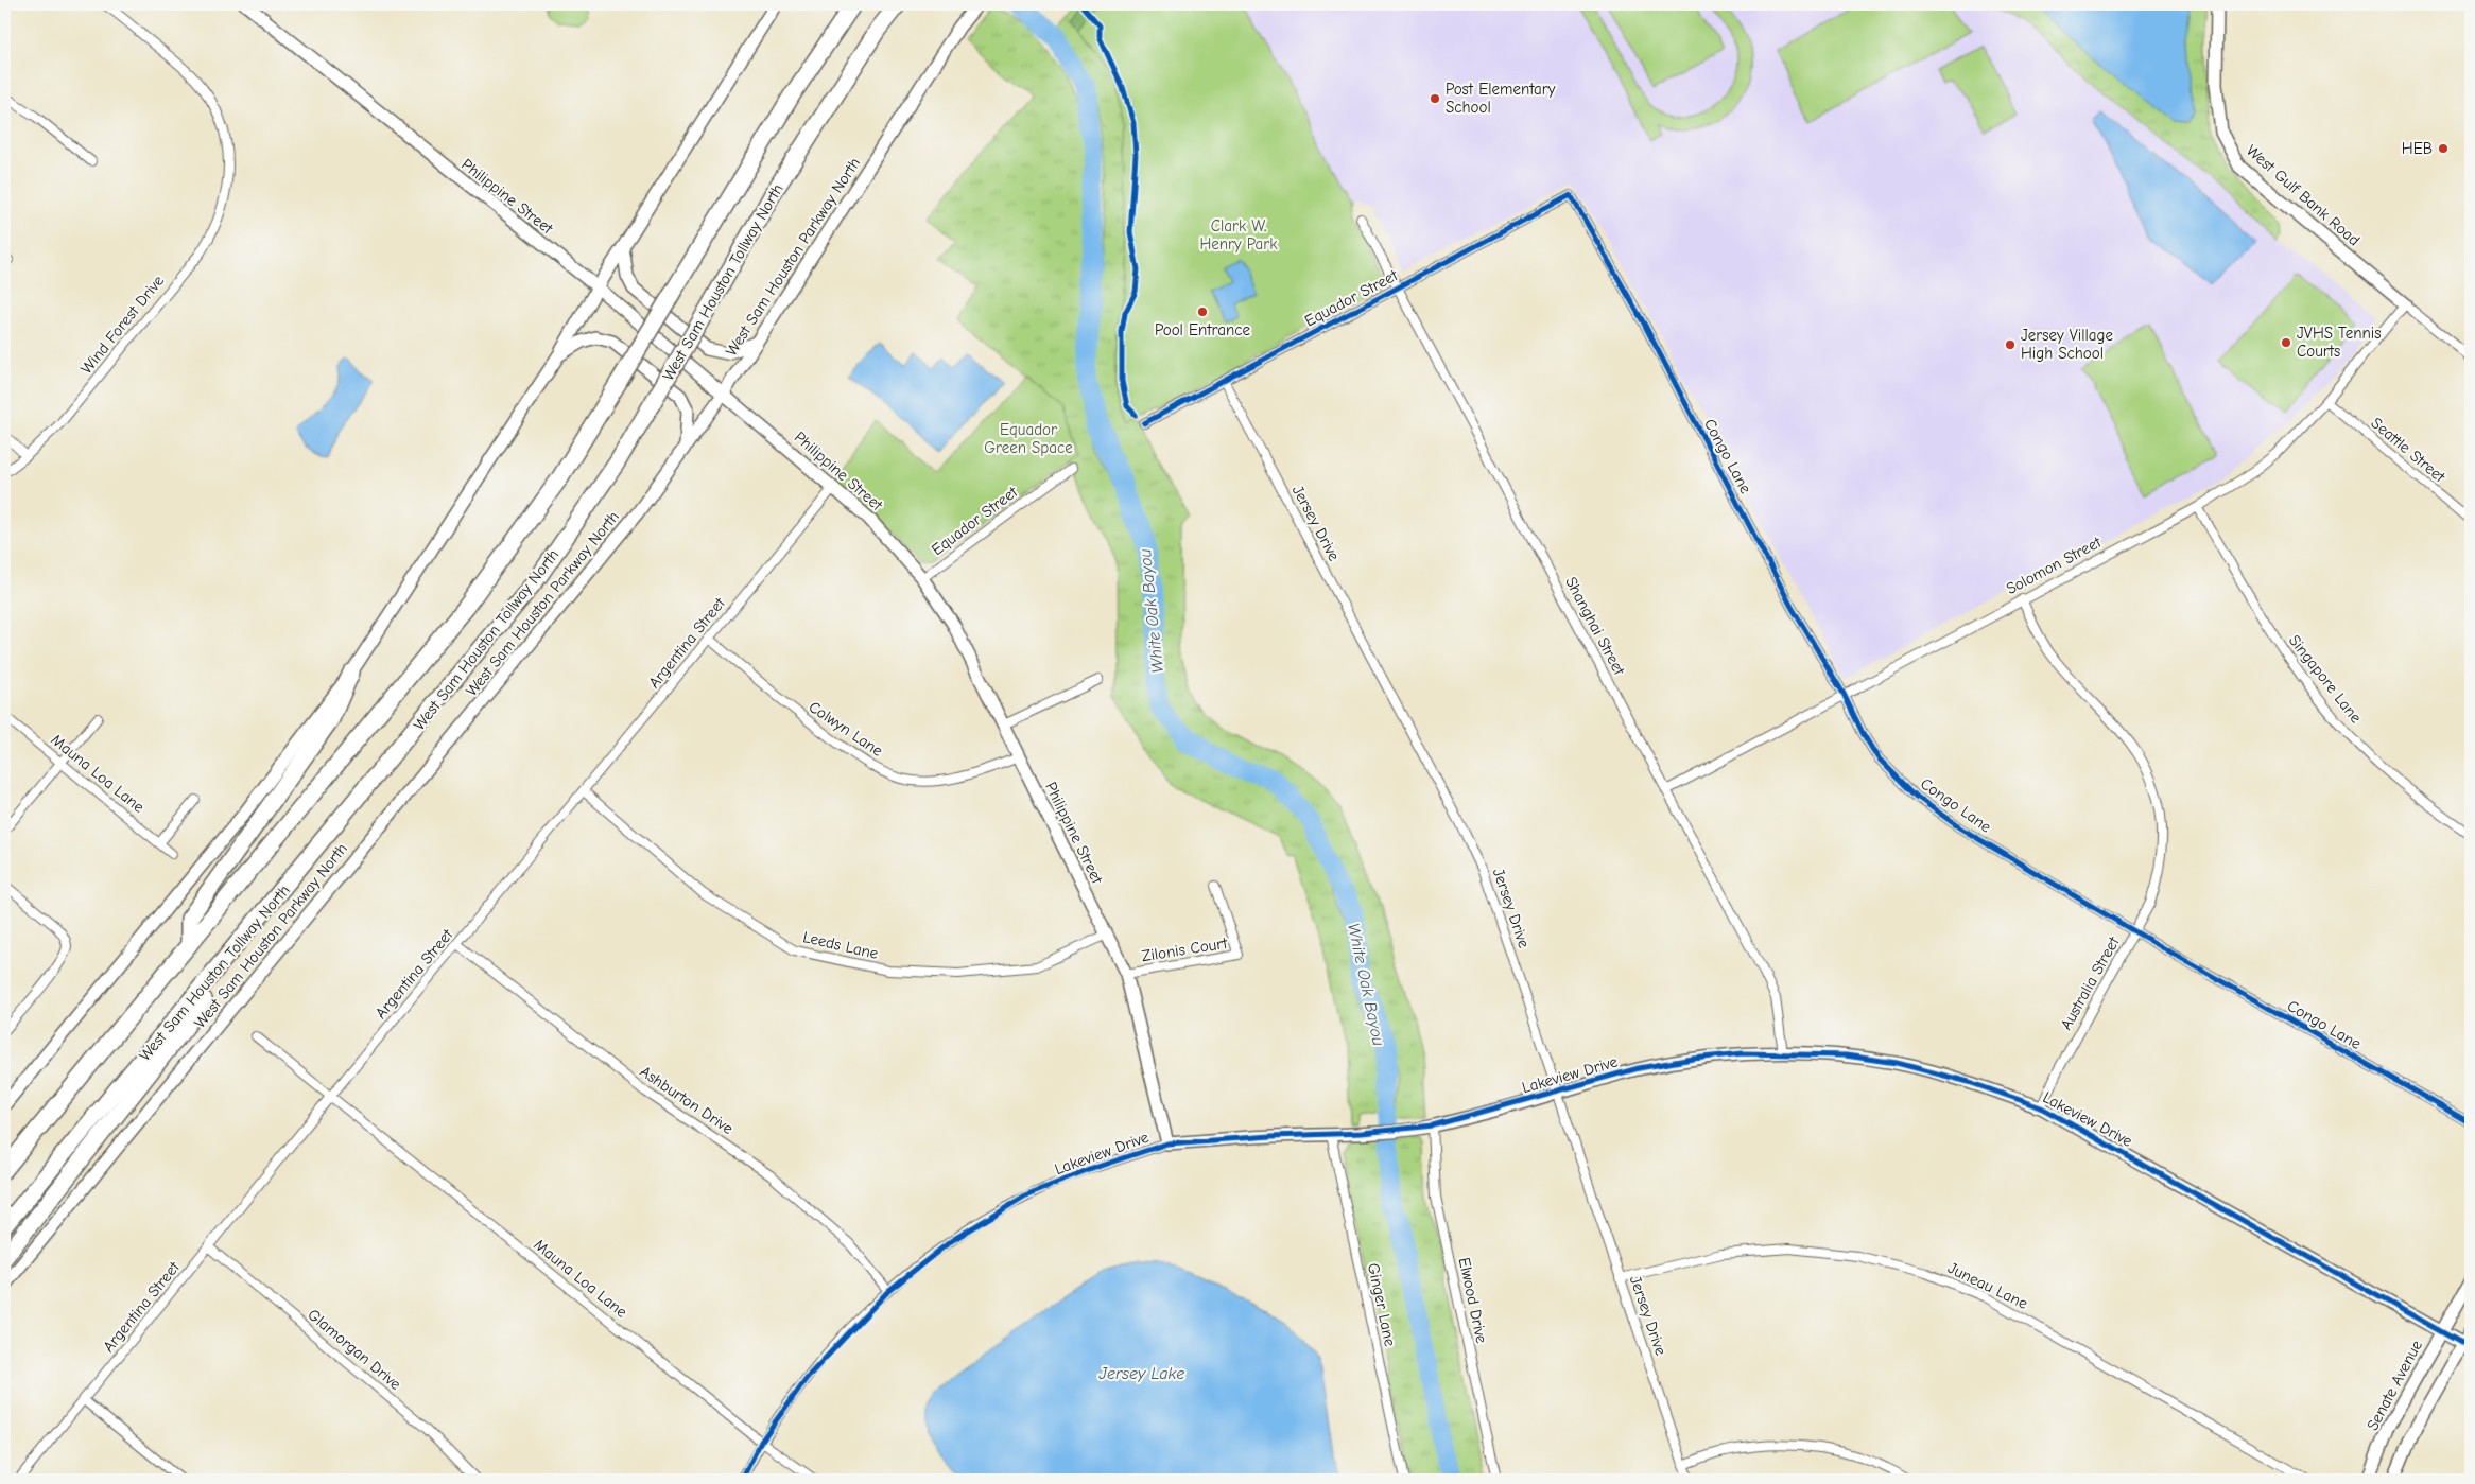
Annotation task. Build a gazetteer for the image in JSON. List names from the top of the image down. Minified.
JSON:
{"streets":{"highway":["West Sam Houston Tollway North"],"street":["West Gulf Bank Road","Philippine Street","West Sam Houston Parkway North","Equador Street","Wind Forest Drive","Seattle Street","Congo Lane","Jersey Drive","Solomon Street","Shanghai Street","Argentina Street","Singapore Lane","Colwyn Lane","Mauna Loa Lane","Leeds Lane","Zilonis Court","Australia Street","Lakeview Drive","Ashburton Drive","Juneau Lane","Elwood Drive","Ginger Lane","Glamorgan Drive","Senate Avenue"]},"crossings":[["West Gulf Bank Road","Solomon Street"],["Philippine Street","West Sam Houston Parkway North"],["Philippine Street","Equador Street"],["Philippine Street","Argentina Street"],["Philippine Street","Colwyn Lane"],["Philippine Street","Leeds Lane"],["Philippine Street","Zilonis Court"],["Philippine Street","Lakeview Drive"],["Equador Street","Congo Lane"],["Equador Street","Jersey Drive"],["Equador Street","Shanghai Street"],["Seattle Street","Solomon Street"],["Congo Lane","Solomon Street"],["Congo Lane","Australia Street"],["Jersey Drive","Lakeview Drive"],["Jersey Drive","Juneau Lane"],["Solomon Street","Shanghai Street"],["Solomon Street","Singapore Lane"],["Solomon Street","Australia Street"],["Shanghai Street","Lakeview Drive"],["Argentina Street","Colwyn Lane"],["Argentina Street","Mauna Loa Lane"],["Argentina Street","Leeds Lane"],["Argentina Street","Ashburton Drive"],["Argentina Street","Glamorgan Drive"],["Mauna Loa Lane","Lakeview Drive"],["Australia Street","Lakeview Drive"],["Lakeview Drive","Ashburton Drive"],["Lakeview Drive","Elwood Drive"],["Lakeview Drive","Ginger Lane"],["Lakeview Drive","Senate Avenue"]],"water":["White Oak Bayou","Jersey Lake"],"parks":["Clark W. Henry Park","Equador Green Space"],"places":["Post Elementary School","HEB","Pool Entrance","JVHS Tennis Courts","Jersey Village High School"]}
